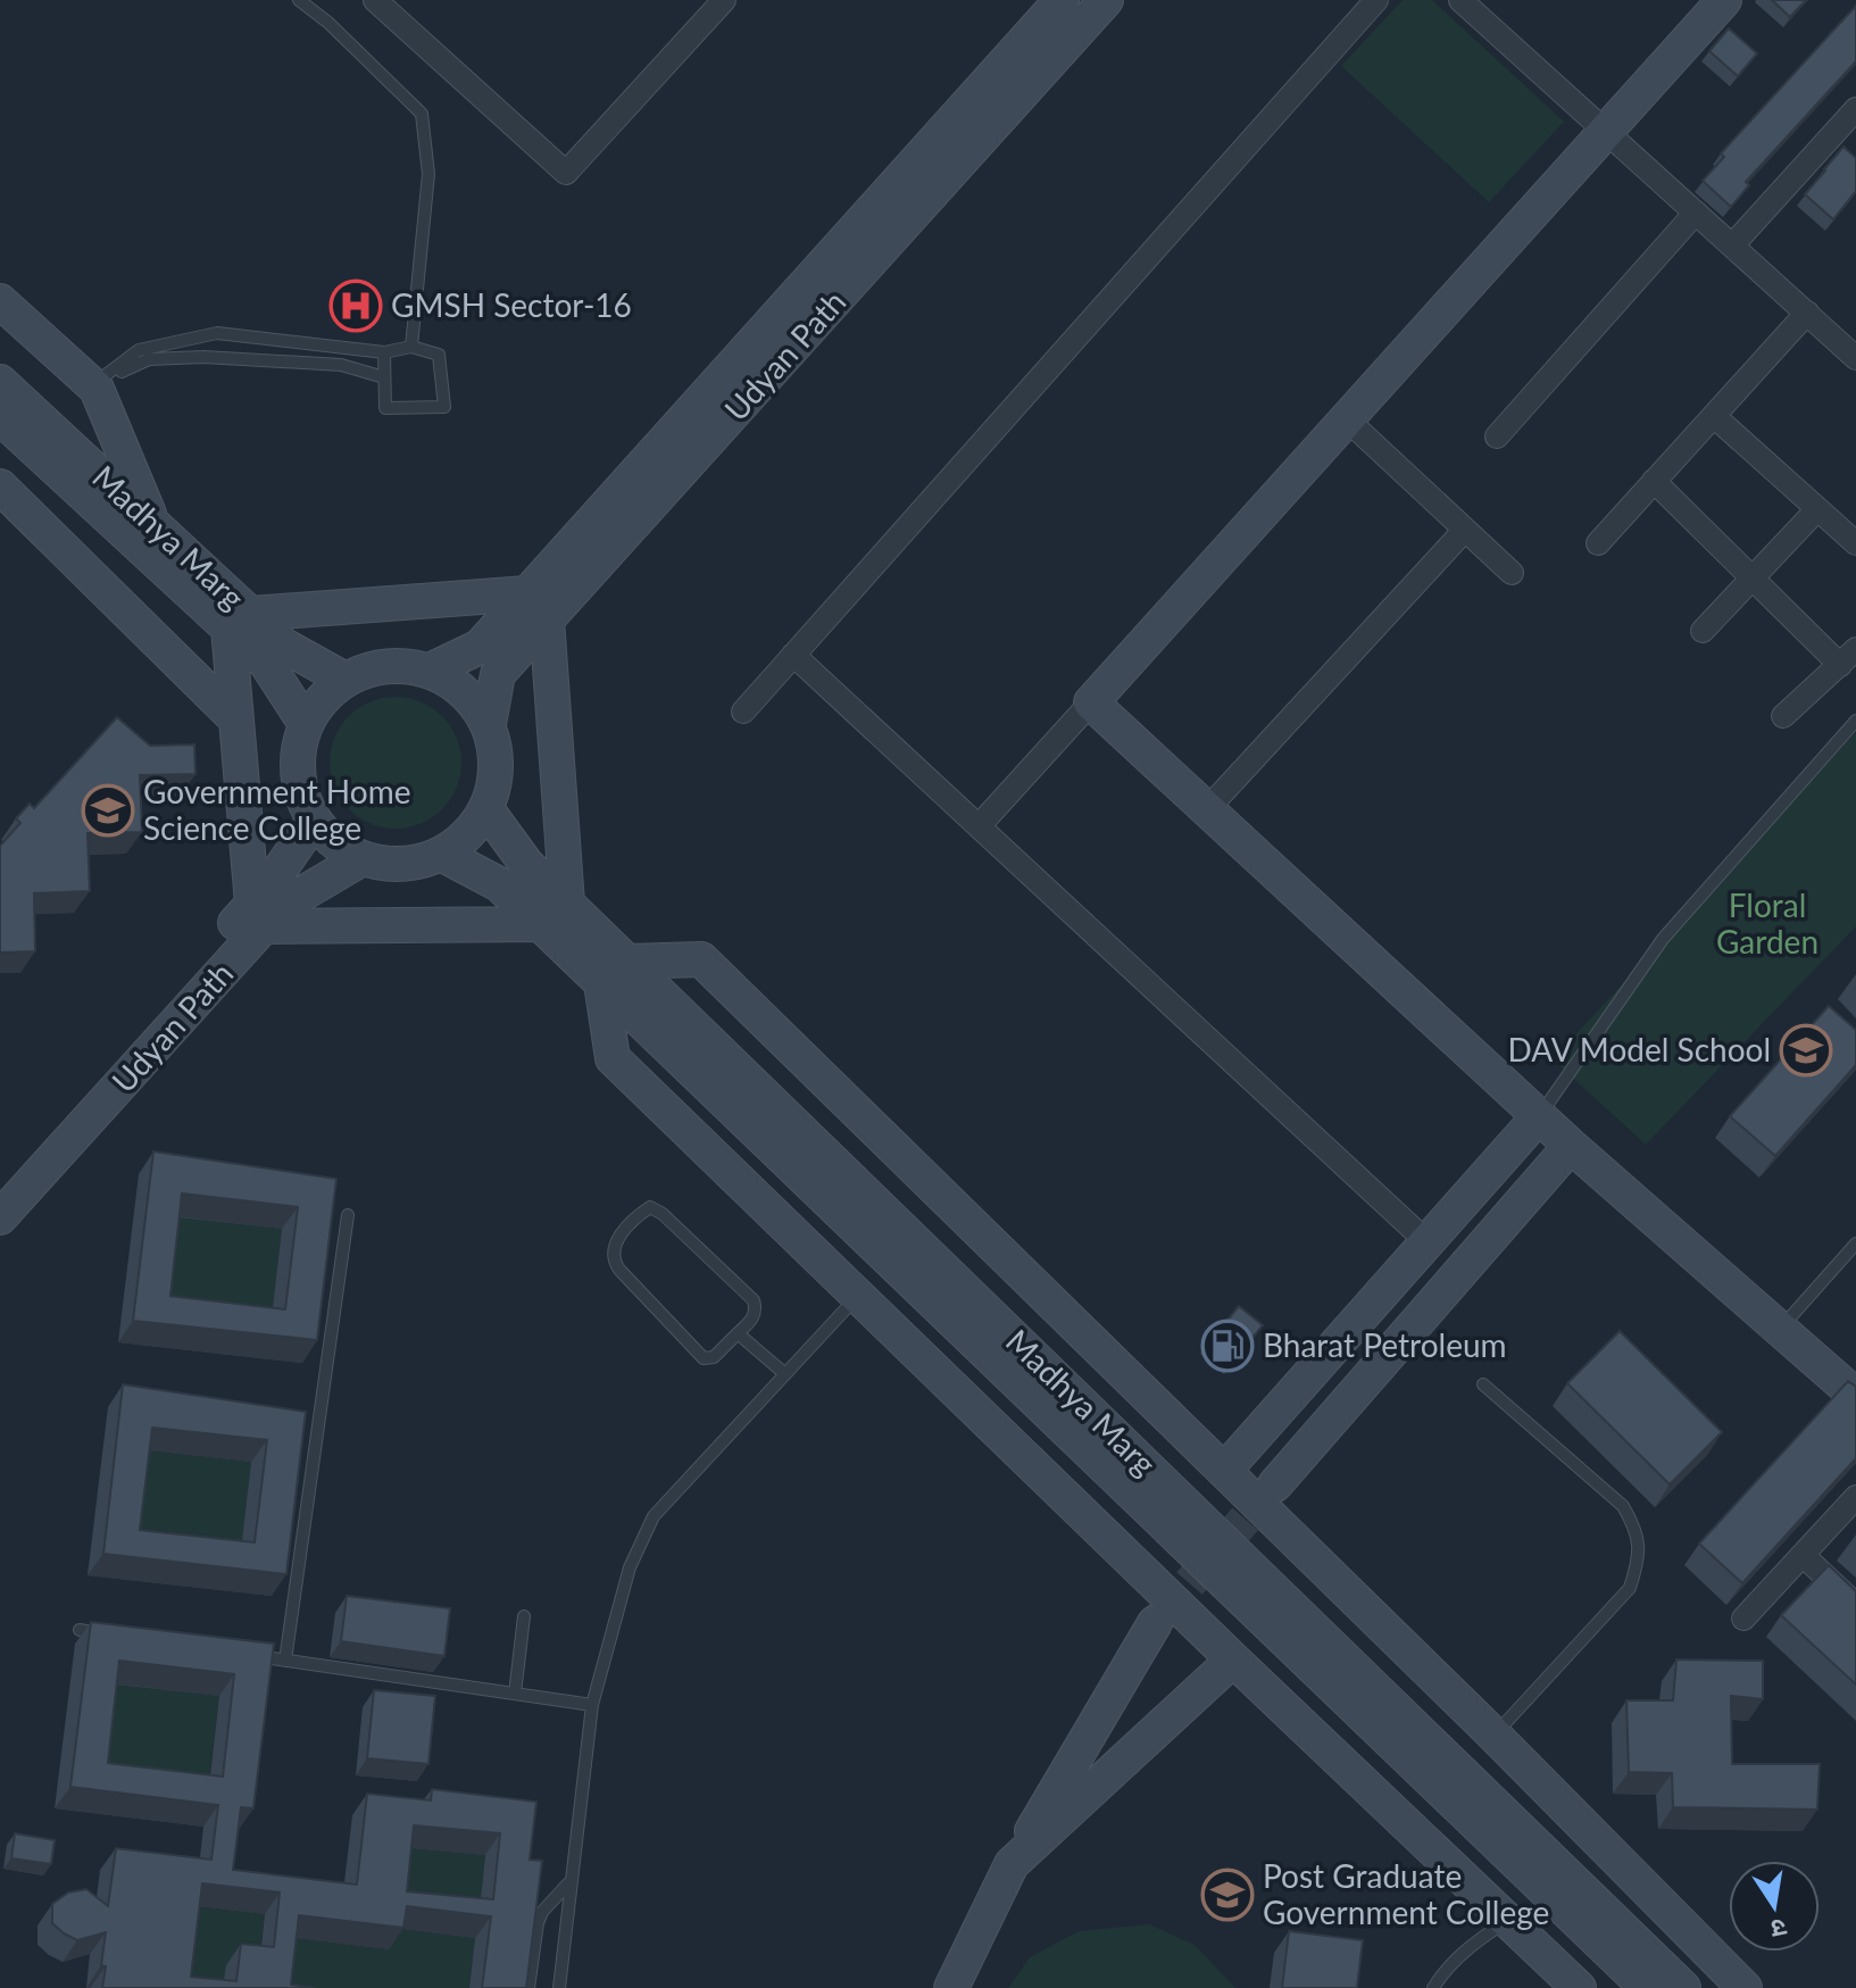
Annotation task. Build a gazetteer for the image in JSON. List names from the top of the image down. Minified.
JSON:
{"streets":{"main road":["Udyan Path","Madhya Marg"]},"crossings":[["Udyan Path","Madhya Marg"]],"parks":["Floral Garden"],"places":{"hospital":["GMSH Sector-16"],"school or university":["Government Home Science College","DAV Model School","Post Graduate Government College"],"fuel station":["Bharat Petroleum"]},"north":"bottom"}
